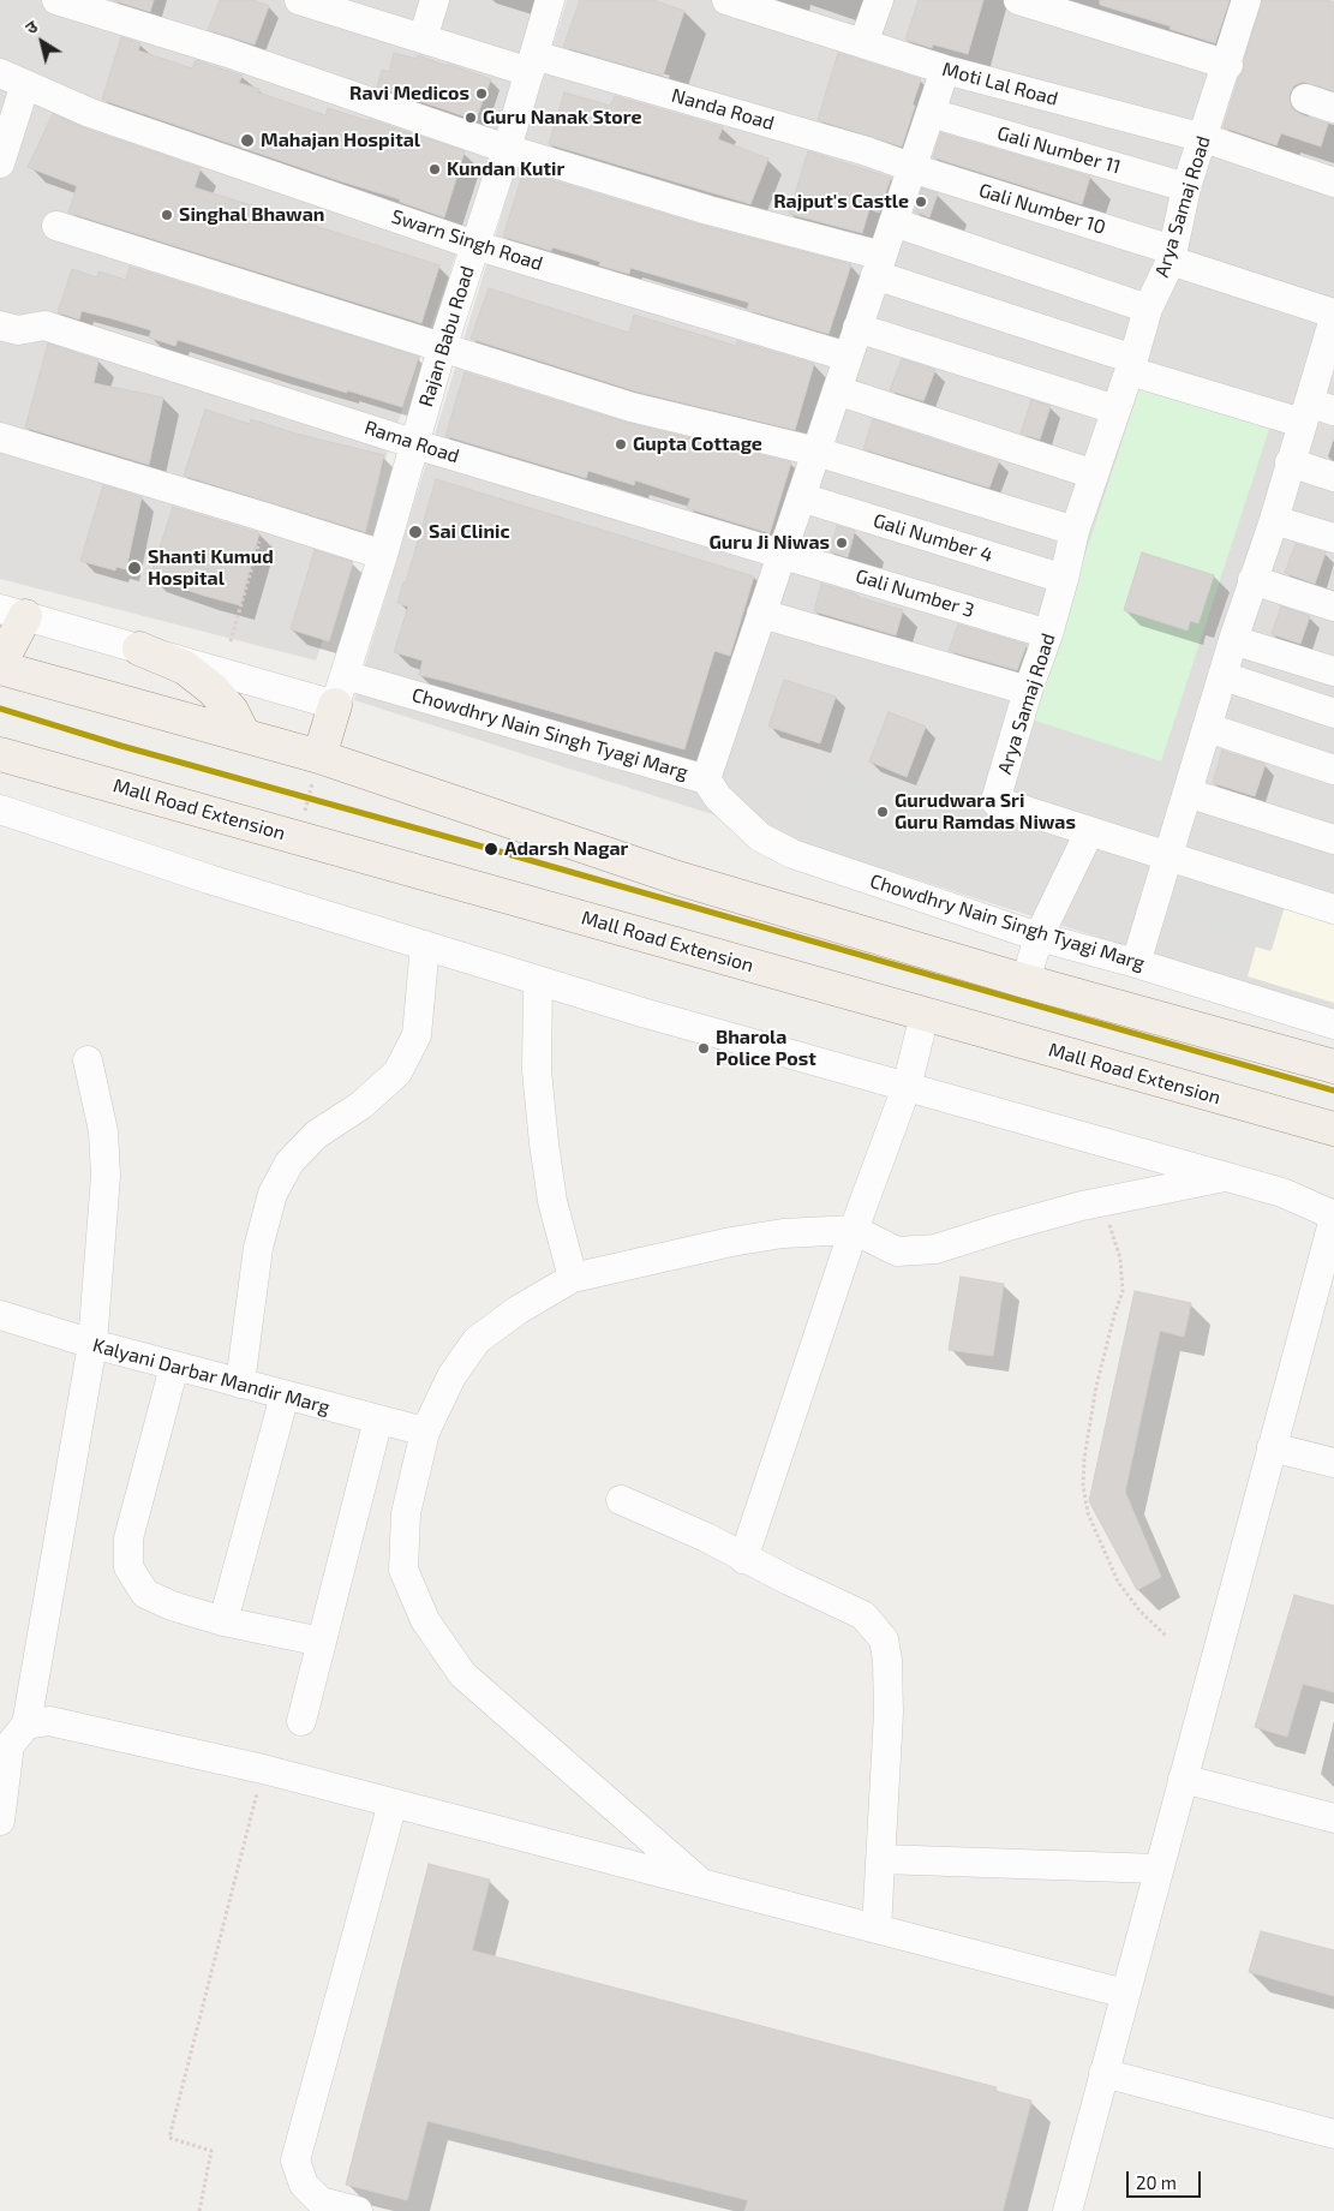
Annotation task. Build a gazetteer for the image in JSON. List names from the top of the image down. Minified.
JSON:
{"streets":{"main road":["Mall Road Extension"],"street":["Moti Lal Road","Nanda Road","Gali Number 11","Arya Samaj Road","Gali Number 10","Swarn Singh Road","Rajan Babu Road","Rama Road","Gali Number 4","Gali Number 3","Chowdhry Nain Singh Tyagi Marg","Kalyani Darbar Mandir Marg"]},"crossings":[["Moti Lal Road","Arya Samaj Road"],["Nanda Road","Gali Number 10"],["Nanda Road","Rajan Babu Road"],["Gali Number 11","Arya Samaj Road"],["Arya Samaj Road","Gali Number 10"],["Arya Samaj Road","Gali Number 4"],["Arya Samaj Road","Gali Number 3"],["Swarn Singh Road","Rajan Babu Road"],["Rajan Babu Road","Rama Road"],["Rajan Babu Road","Chowdhry Nain Singh Tyagi Marg"],["Rama Road","Gali Number 3"]],"places":["Ravi Medicos","Guru Nanak Store","Mahajan Hospital","Kundan Kutir","Rajput's Castle","Singhal Bhawan","Gupta Cottage","Sai Clinic","Guru Ji Niwas","Shanti Kumud Hospital","Gurudwara Sri Guru Ramdas Niwas","Adarsh Nagar","Bharola Police Post"],"scale_bar":"20 m","north":"top left"}
